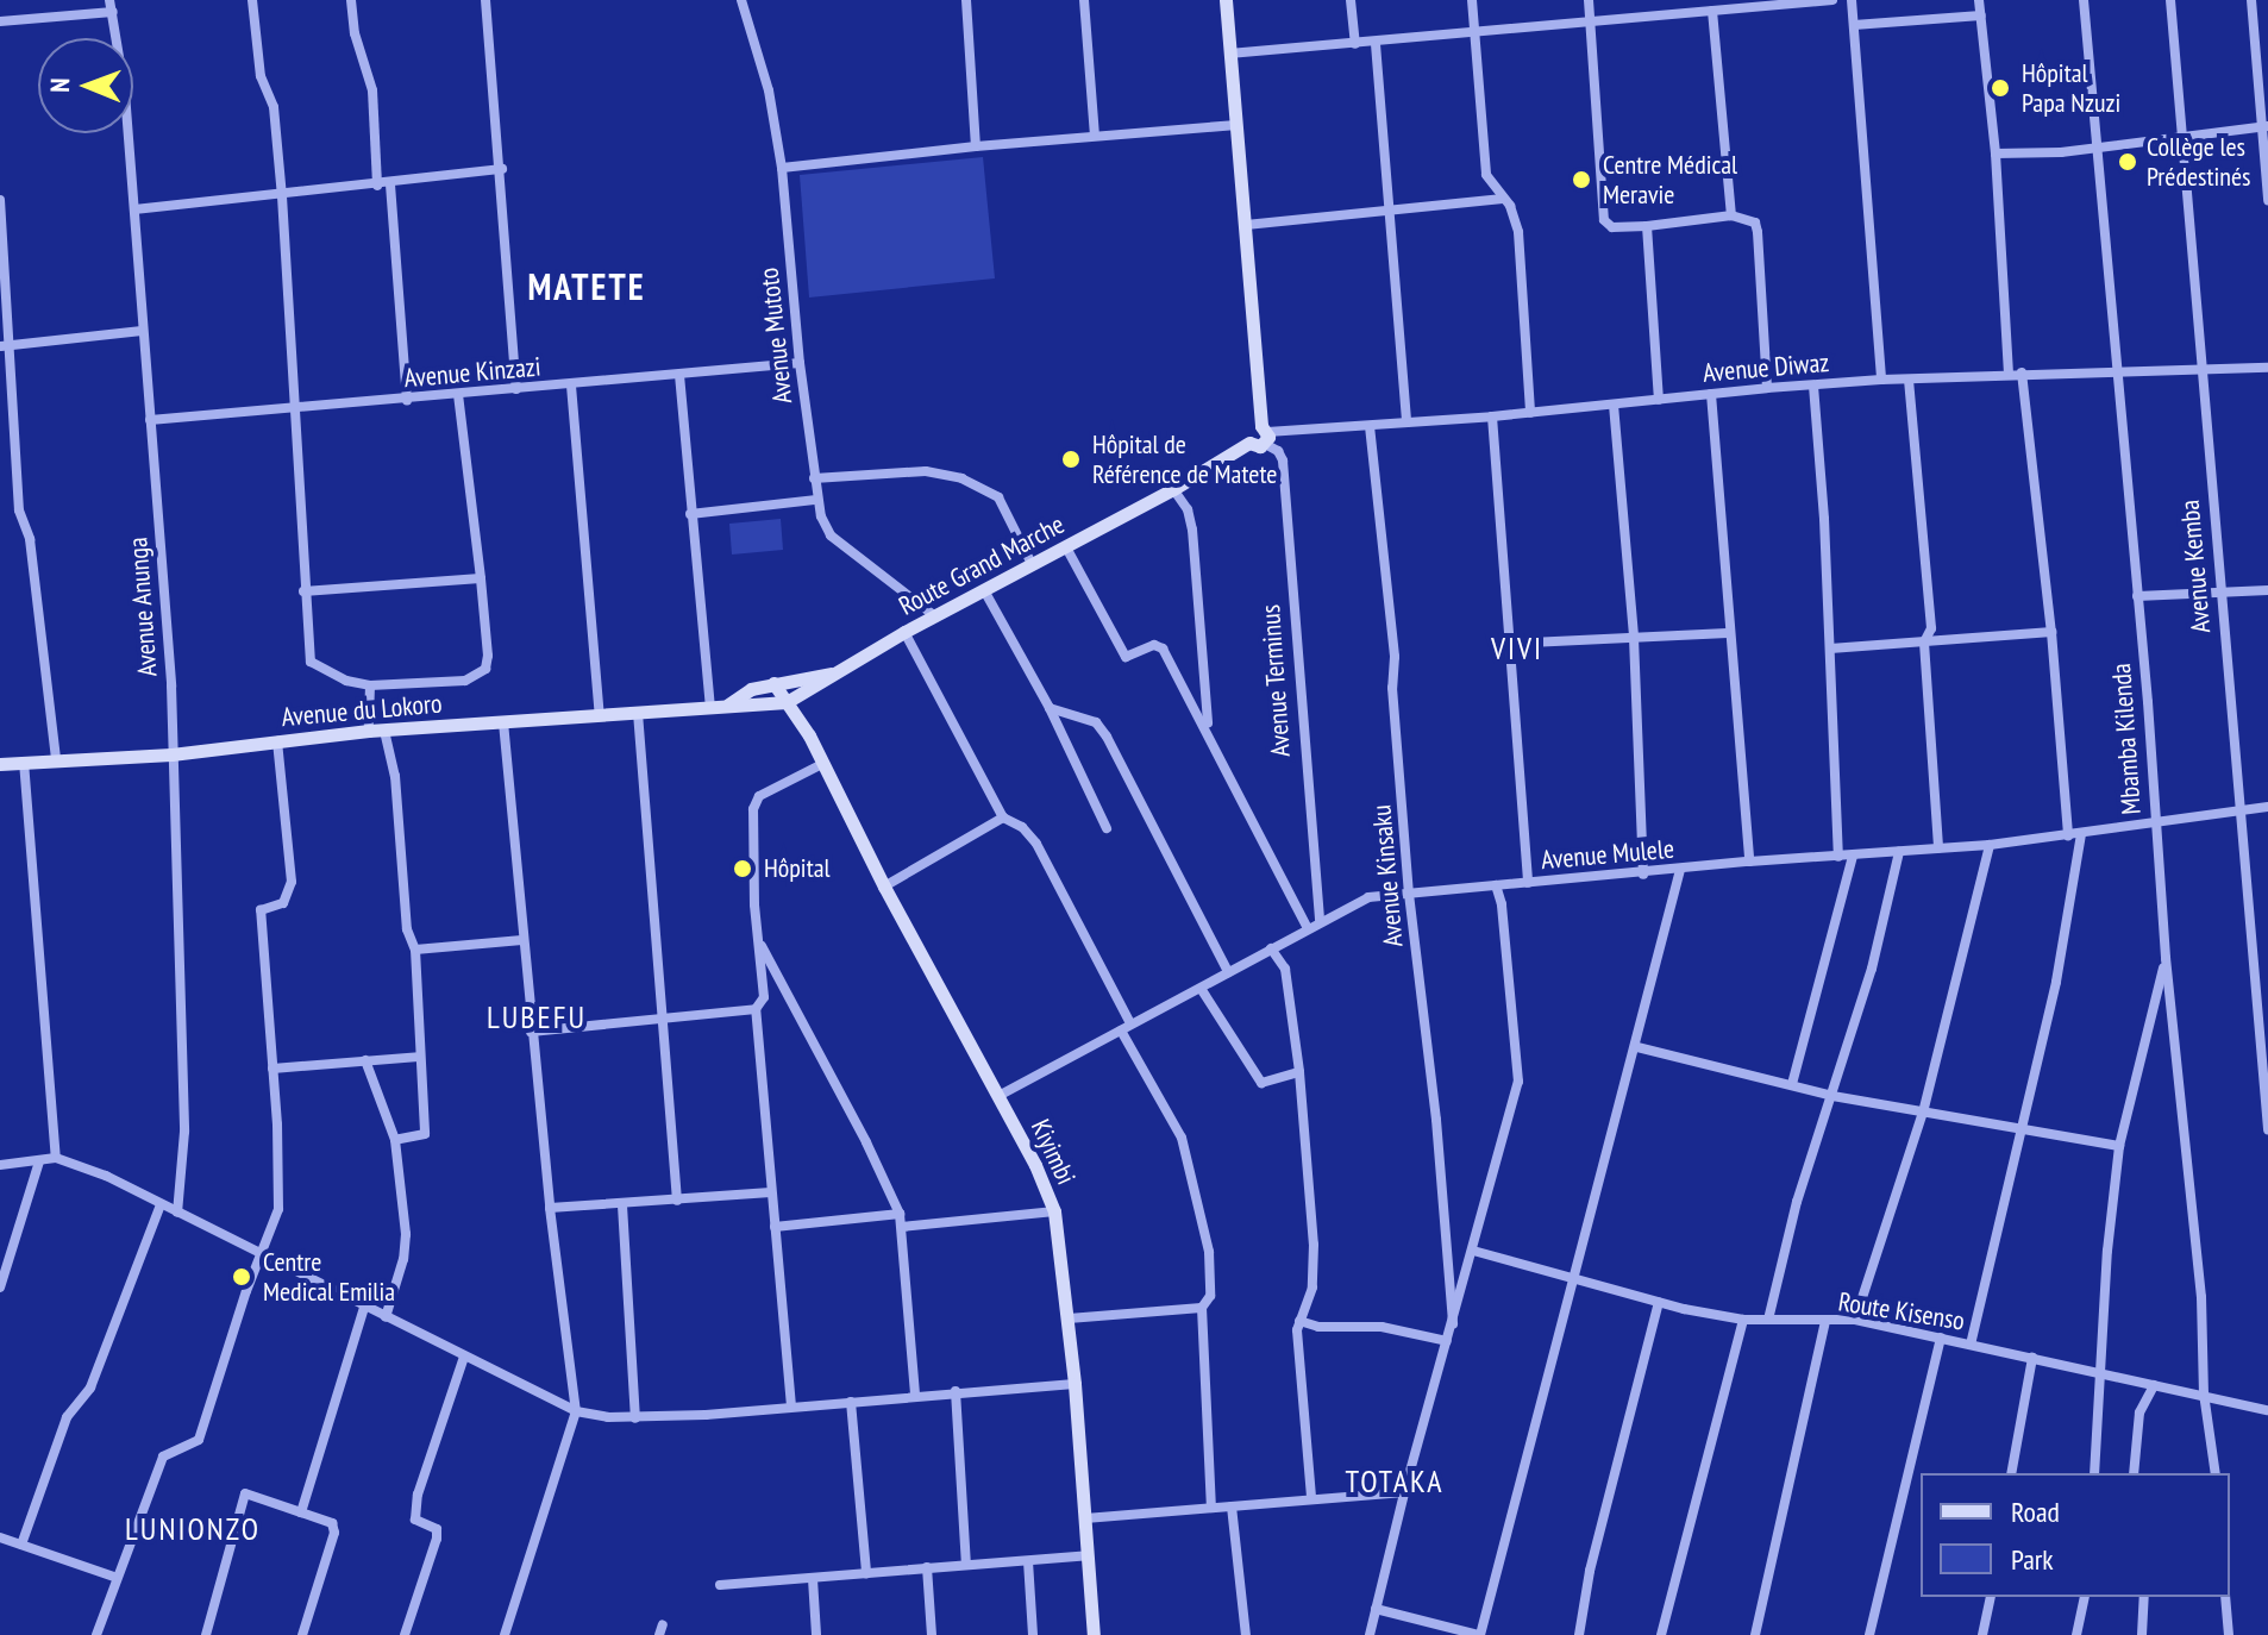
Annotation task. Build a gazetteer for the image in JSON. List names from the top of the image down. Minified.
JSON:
{"streets":{"street":["Avenue Mutoto","Avenue Diwaz","Avenue Kinzazi","Route Grand Marche","Avenue Kemba","Avenue Anunga","Avenue Terminus","Avenue du Lokoro","Mbamba Kilenda","Avenue Mulele","Avenue Kinsaku","Kiyimbi","Route Kisenso"]},"crossings":[["Avenue Mutoto","Avenue Kinzazi"],["Avenue Mutoto","Route Grand Marche"],["Avenue Diwaz","Route Grand Marche"],["Avenue Diwaz","Avenue Kemba"],["Avenue Diwaz","Avenue Terminus"],["Avenue Diwaz","Mbamba Kilenda"],["Avenue Diwaz","Avenue Kinsaku"],["Avenue Kinzazi","Avenue Anunga"],["Route Grand Marche","Avenue Terminus"],["Route Grand Marche","Avenue du Lokoro"],["Route Grand Marche","Kiyimbi"],["Avenue Kemba","Avenue Mulele"],["Avenue Anunga","Avenue du Lokoro"],["Avenue Terminus","Avenue Mulele"],["Avenue du Lokoro","Kiyimbi"],["Mbamba Kilenda","Avenue Mulele"],["Mbamba Kilenda","Route Kisenso"],["Avenue Mulele","Avenue Kinsaku"],["Avenue Mulele","Kiyimbi"]],"districts":["MATETE","VIVI","LUBEFU","TOTAKA","LUNIONZO"],"places":["Hôpital Papa Nzuzi","Collège les Prédestinés","Centre Médical Meravie","Hôpital de Référence de Matete","Hôpital","Centre Medical Emilia"],"legend":["Road","Park"],"north":"left"}
